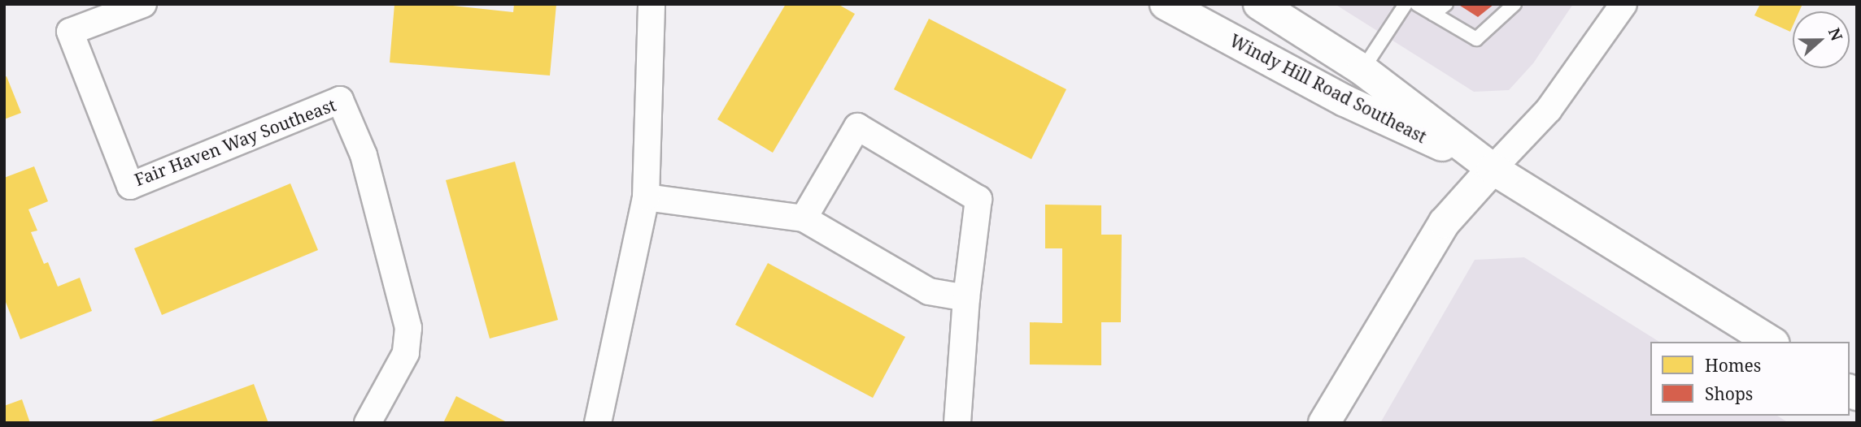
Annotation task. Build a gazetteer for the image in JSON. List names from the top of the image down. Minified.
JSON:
{"streets":{"main road":["Windy Hill Road Southeast"],"street":["Fair Haven Way Southeast"]},"legend":["Homes","Shops"],"north":"right"}
